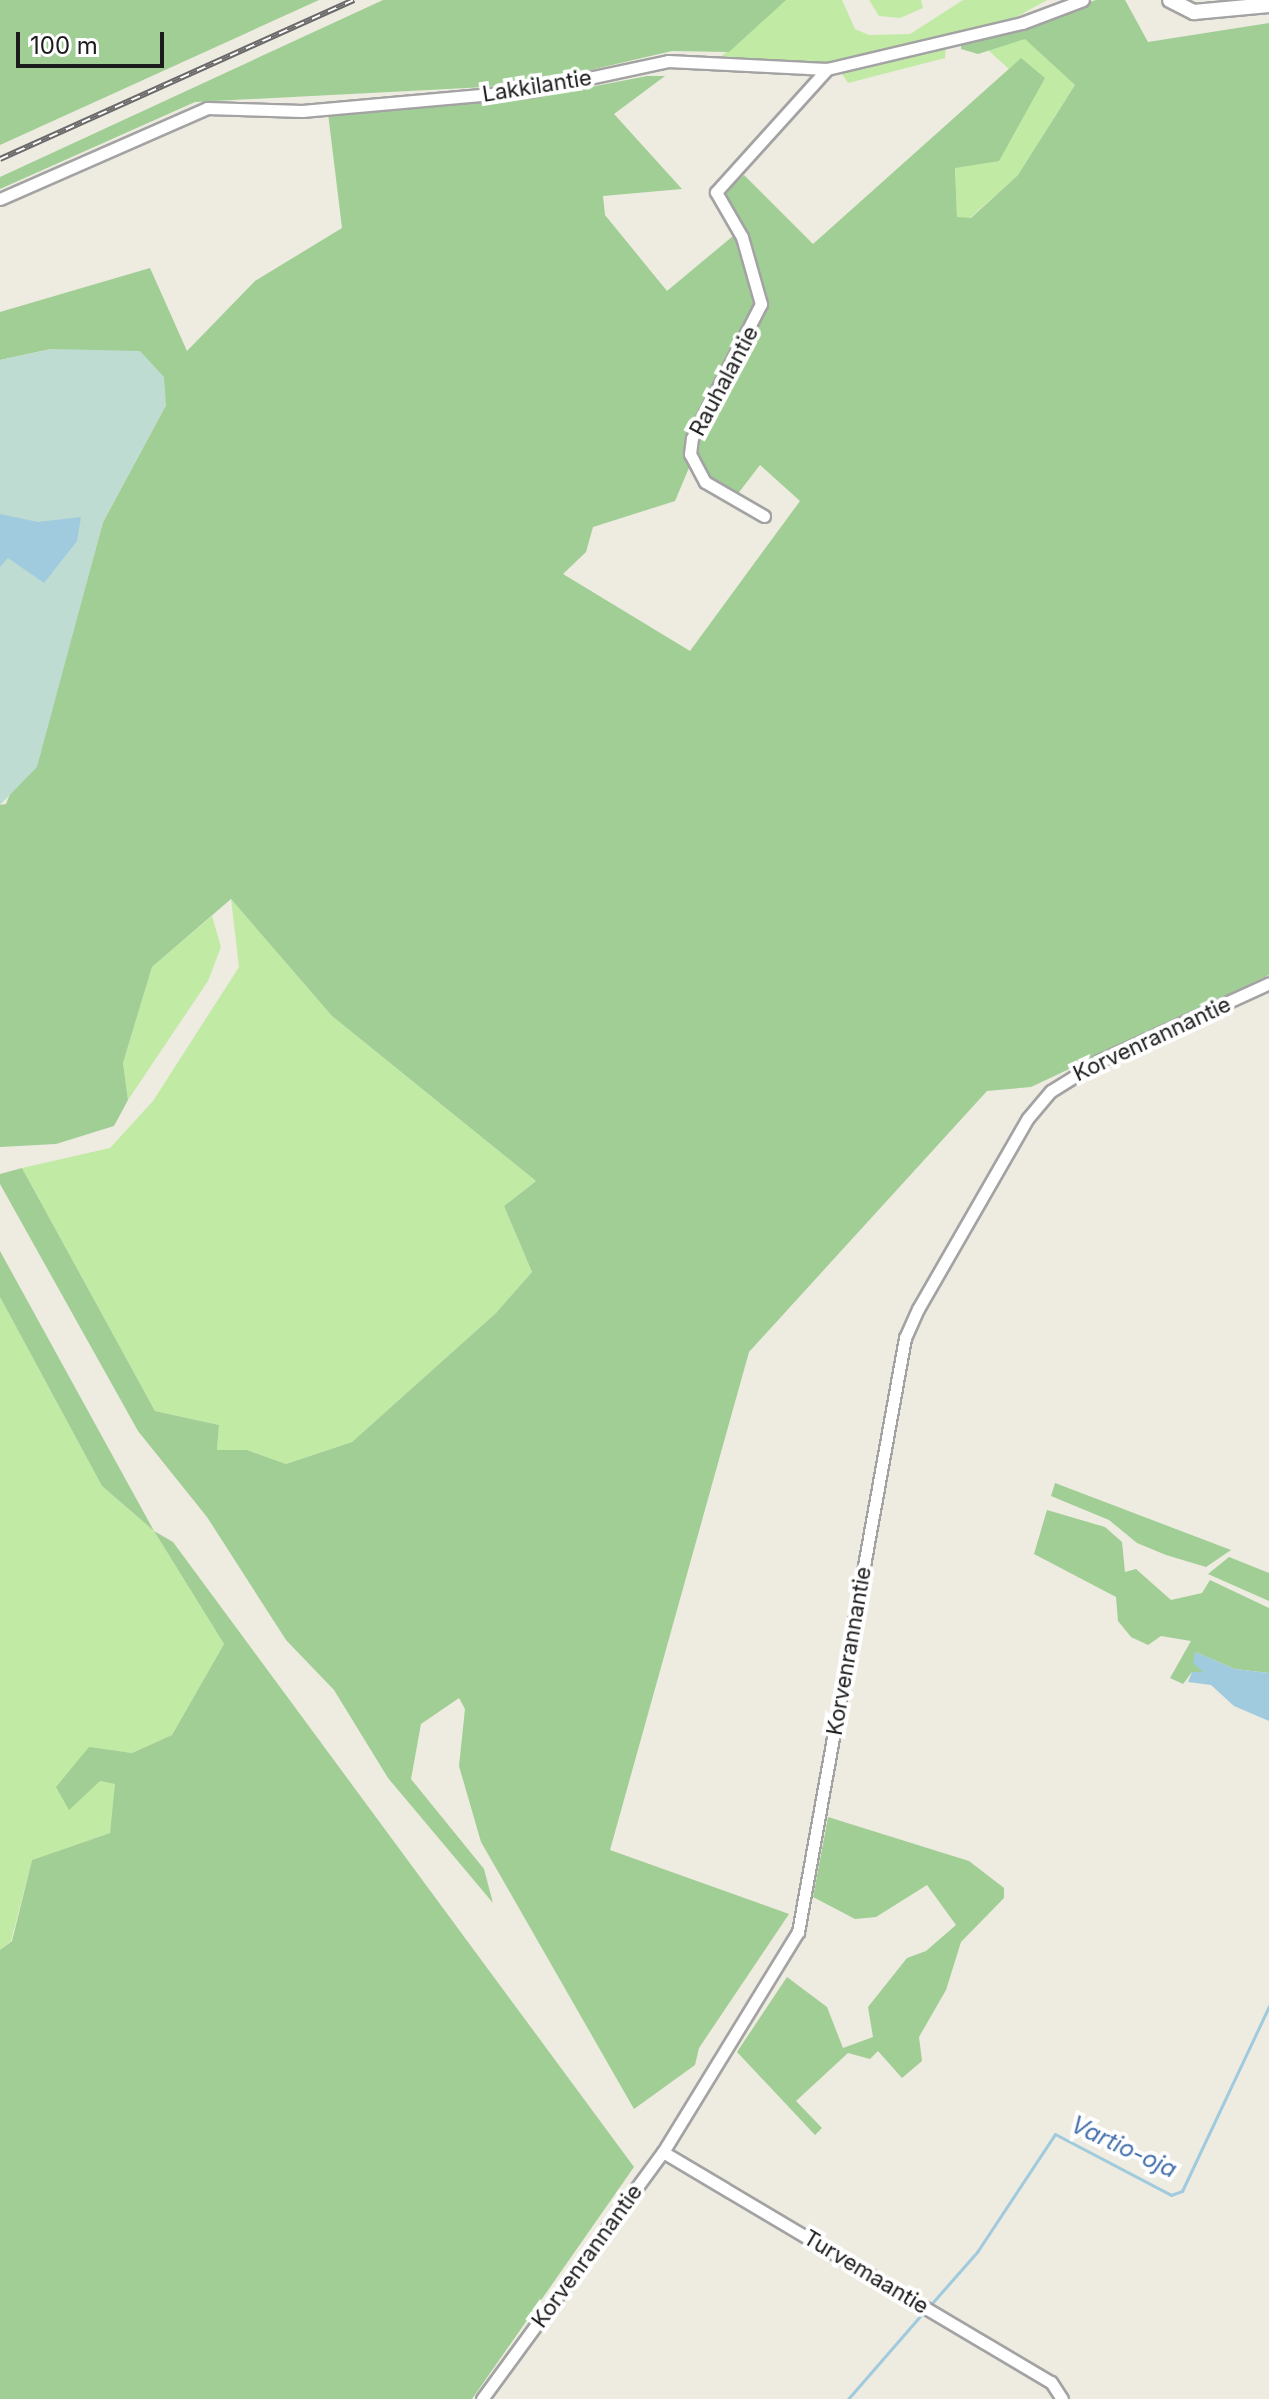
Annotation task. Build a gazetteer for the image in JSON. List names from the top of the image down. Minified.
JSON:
{"streets":{"street":["Lakkilantie","Rauhalantie","Korvenrannantie","Turvemaantie"]},"crossings":[["Lakkilantie","Rauhalantie"],["Korvenrannantie","Turvemaantie"]],"water":["Vartio-oja"],"scale_bar":"100 m"}
